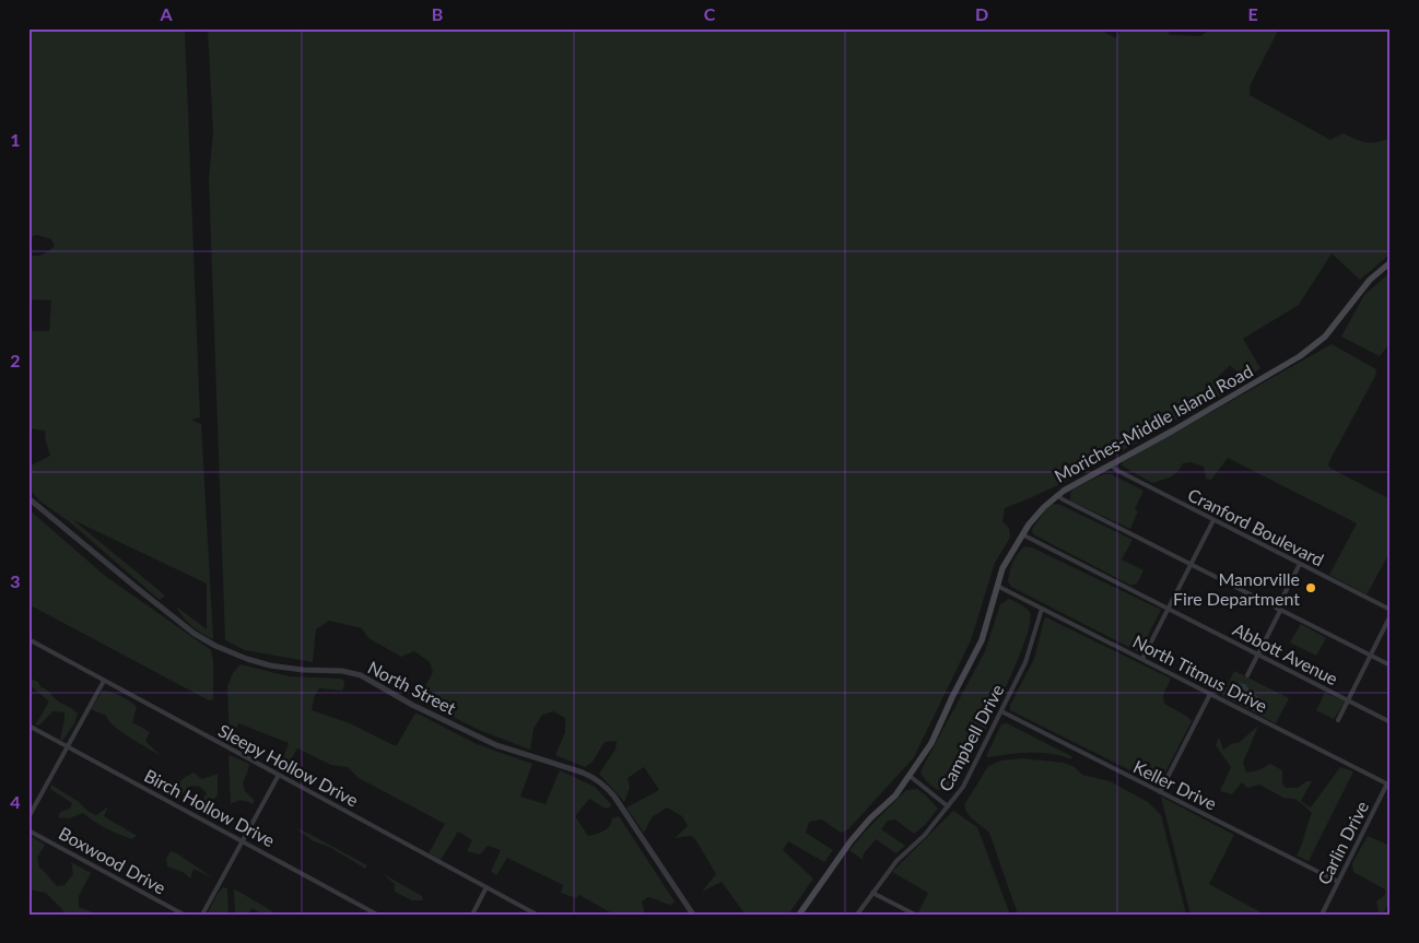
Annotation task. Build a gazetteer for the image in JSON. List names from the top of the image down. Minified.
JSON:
{"streets":{"main road":["Moriches-Middle Island Road"],"street":["Cranford Boulevard","Abbott Avenue","North Titmus Drive","North Street","Campbell Drive","Sleepy Hollow Drive","Keller Drive","Birch Hollow Drive","Carlin Drive","Boxwood Drive"]},"crossings":[["Moriches-Middle Island Road","Cranford Boulevard"],["Moriches-Middle Island Road","Abbott Avenue"],["Moriches-Middle Island Road","North Titmus Drive"],["North Titmus Drive","Campbell Drive"],["North Titmus Drive","Carlin Drive"],["Campbell Drive","Keller Drive"],["Keller Drive","Carlin Drive"]],"places":["Manorville Fire Department"],"grid":{"columns":["A","B","C","D","E"],"rows":["1","2","3","4"]}}
